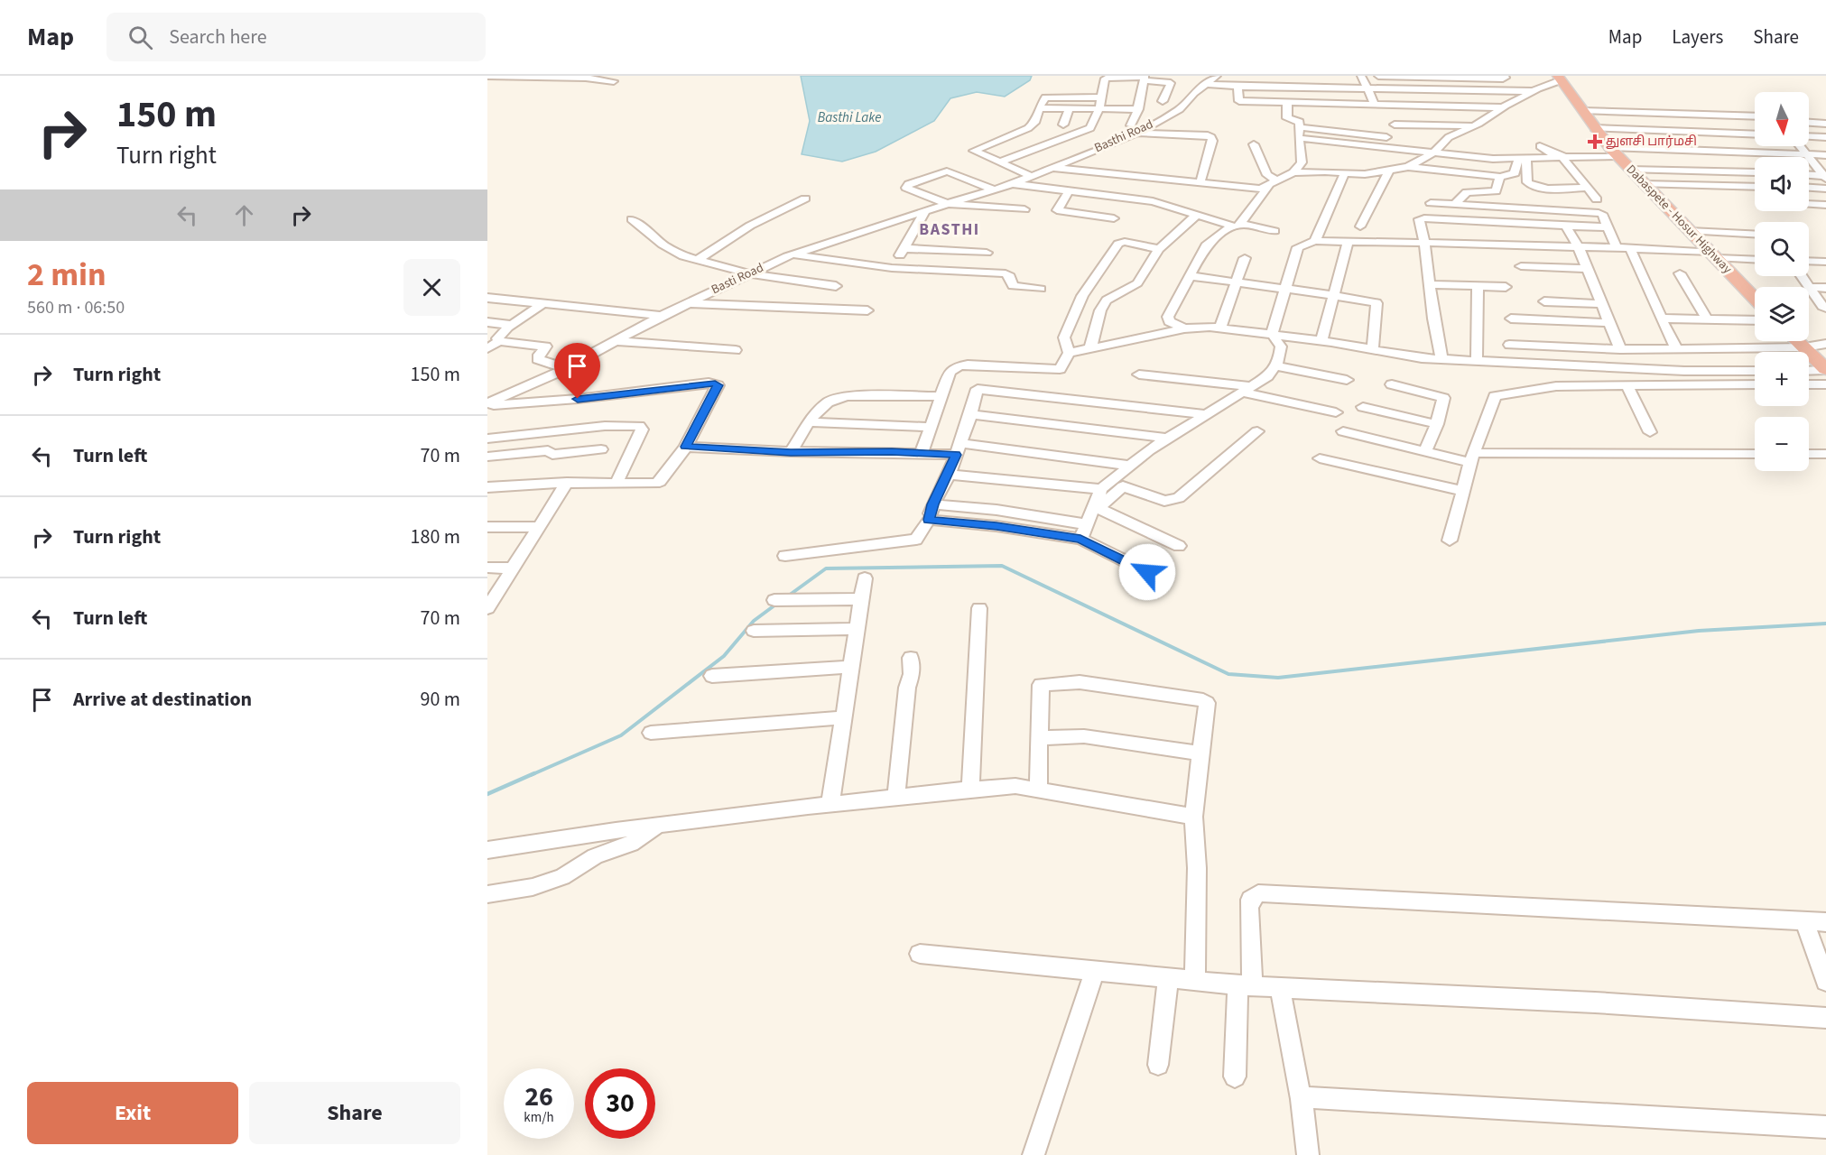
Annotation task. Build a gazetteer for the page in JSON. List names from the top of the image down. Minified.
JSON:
{"streets":{"highway":["Dabaspete - Hosur Highway"],"street":["Basthi Road","Basti Road"]},"crossings":[["Basthi Road","Basti Road"]],"districts":["BASTHI"],"water":["Basthi Lake"],"places":{"health":["துளசி பார்மசி"]},"north":"bottom","page":{"header":"Map","search":"Search here","nav":["Map","Layers","Share"],"turn":["150 m","Turn right"],"map_buttons":["+","−"],"heading":["2 min","560 m · 06:50"],"list":[{"name":"Turn right","value":"150 m"},{"name":"Turn left","value":"70 m"},{"name":"Turn right","value":"180 m"},{"name":"Turn left","value":"70 m"},{"name":"Arrive at destination","value":"90 m"}],"speed":"26 km/h","limit":"30","buttons":["Exit","Share"]}}
